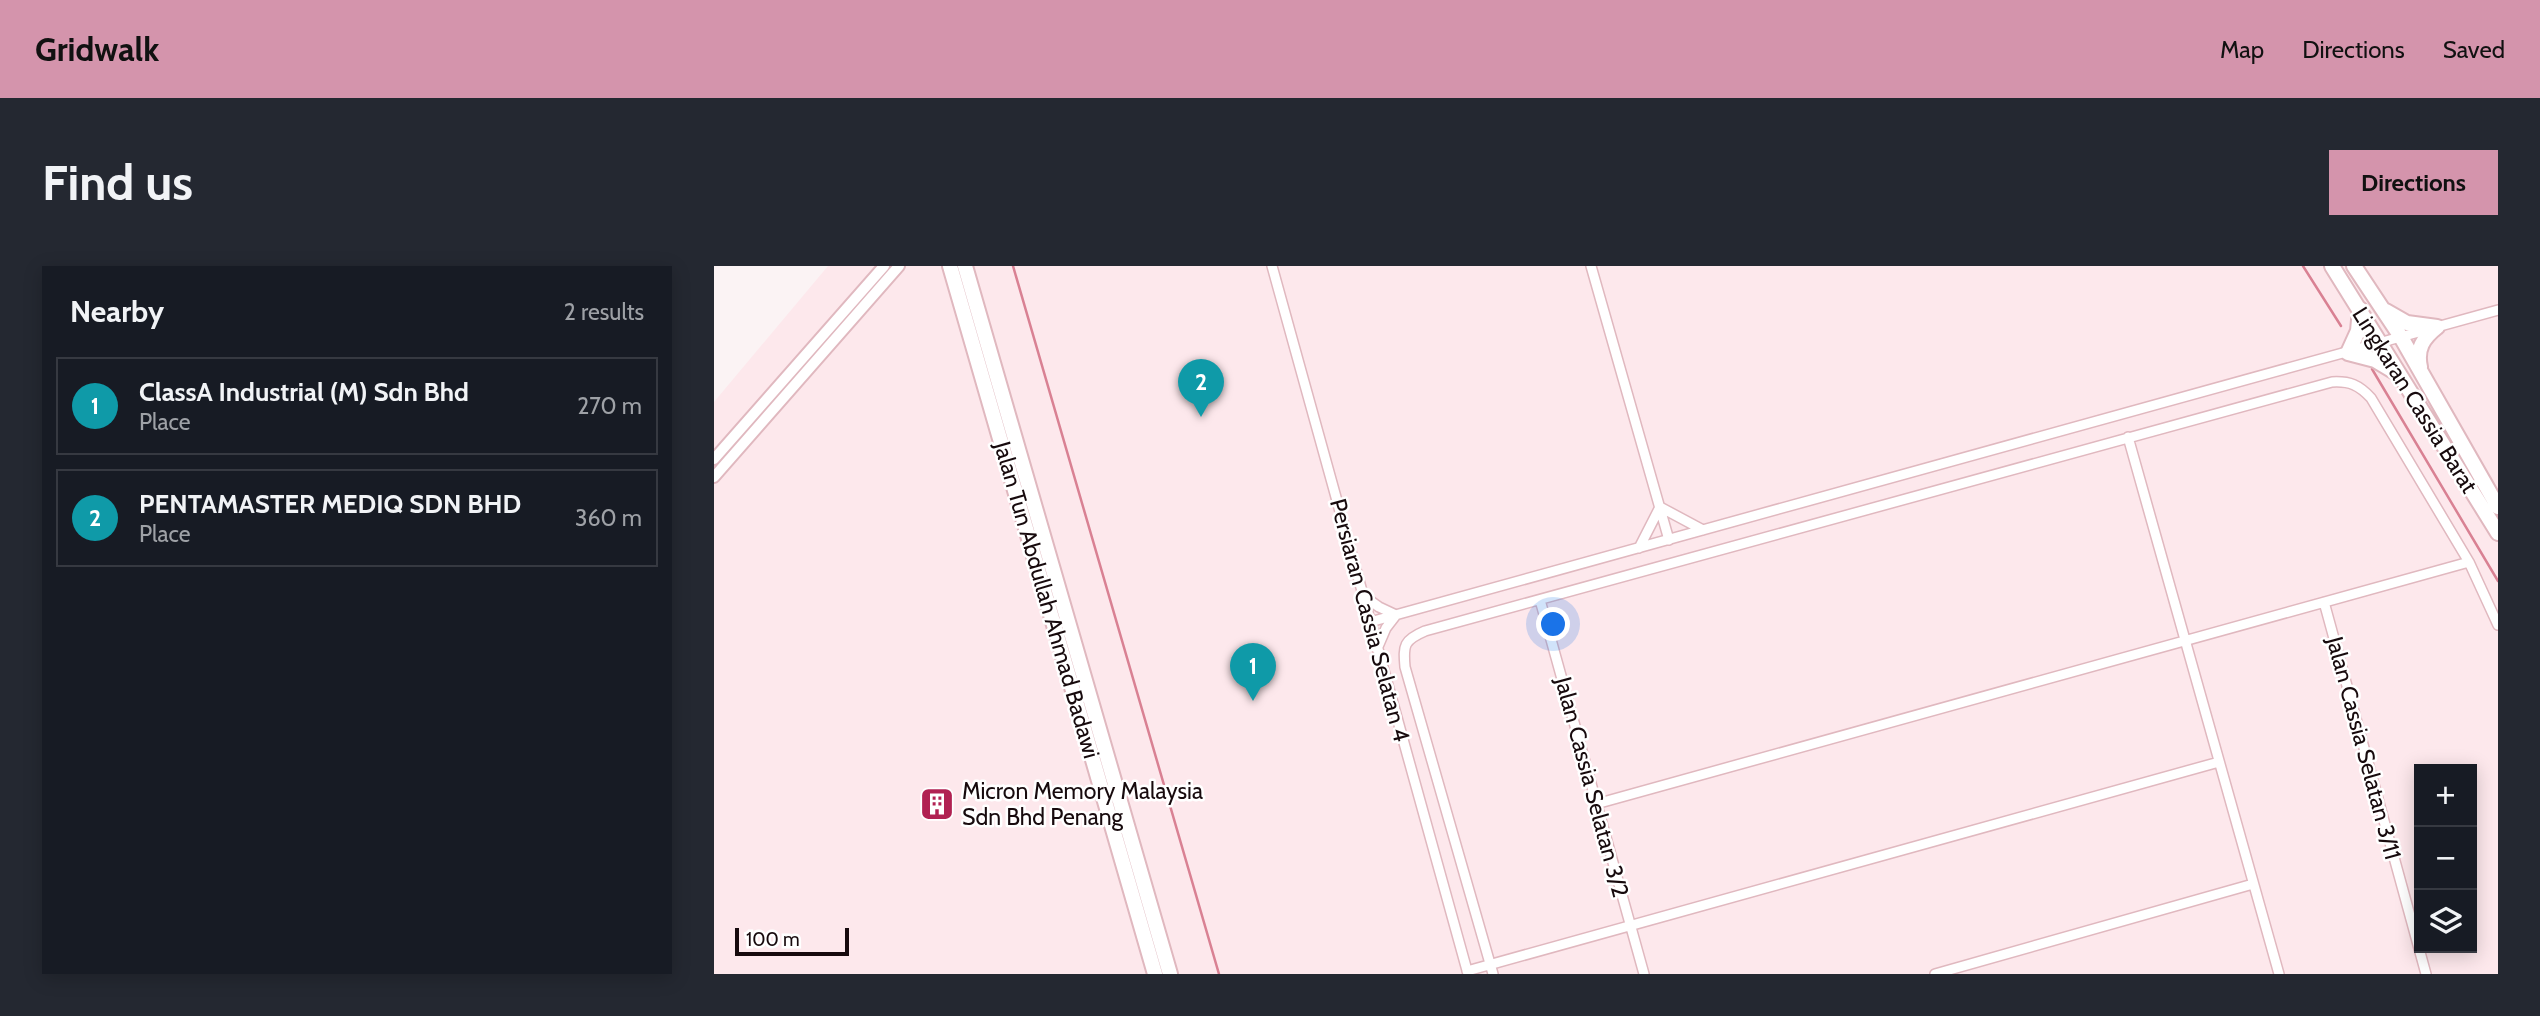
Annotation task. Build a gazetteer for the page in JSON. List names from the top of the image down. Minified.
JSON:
{"streets":{"main road":["Lingkaran Cassia Barat","Jalan Tun Abdullah Ahmad Badawi"],"street":["Persiaran Cassia Selatan 4","Jalan Cassia Selatan 3/11","Jalan Cassia Selatan 3/2"]},"places":{"building":["Micron Memory Malaysia Sdn Bhd Penang"]},"scale_bar":"100 m","page":{"header":"Gridwalk","nav":["Map","Directions","Saved"],"buttons":"Directions","title":"Find us","heading":["Nearby","2 results"],"list":[{"mark":"1","name":"ClassA Industrial (M) Sdn Bhd","note":"Place","value":"270 m"},{"mark":"2","name":"PENTAMASTER MEDIQ SDN BHD","note":"Place","value":"360 m"}],"pins":["2","1"],"map_buttons":["+","−"],"scale":"100 m"}}
